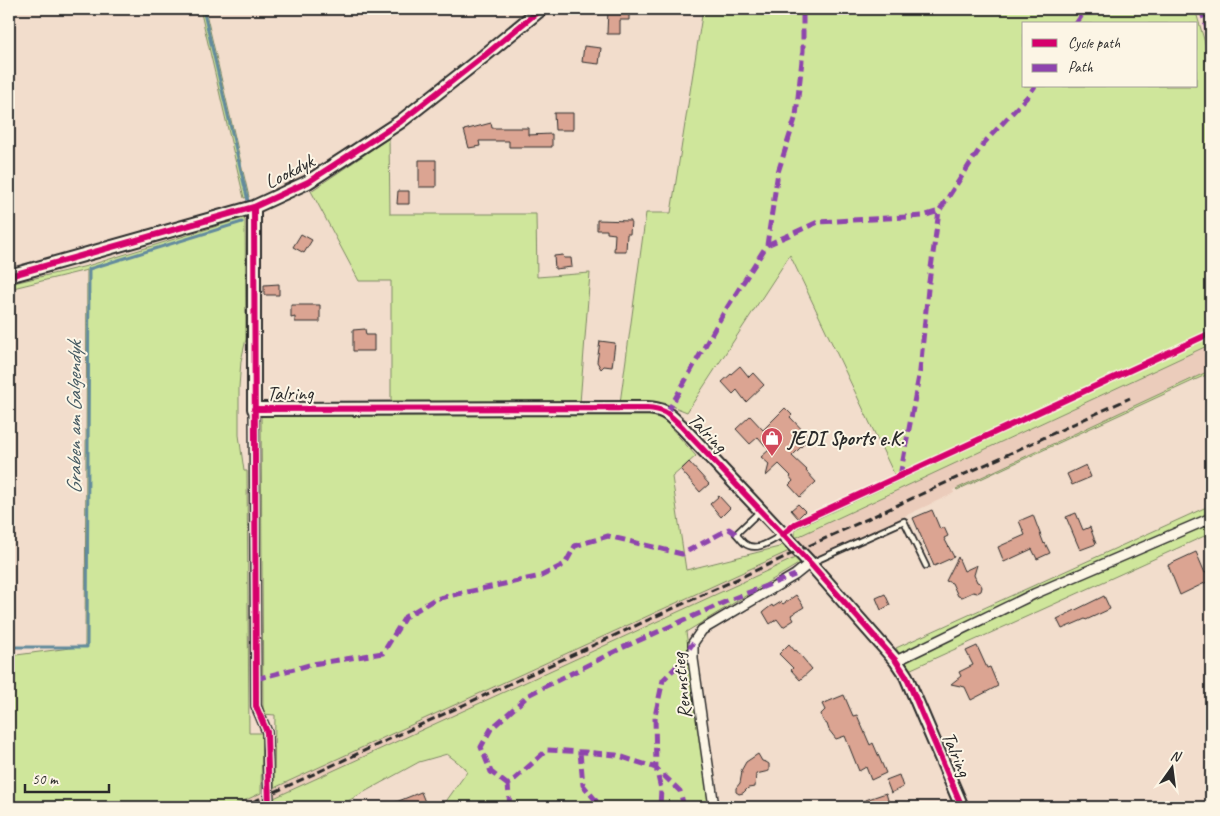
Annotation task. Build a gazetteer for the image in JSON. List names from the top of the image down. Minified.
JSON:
{"streets":{"street":["Lookdyk","Talring","Rennstieg"]},"crossings":[["Lookdyk","Talring"],["Talring","Rennstieg"]],"water":["Graben am Galgendyk"],"places":{"shop":["JEDI Sports e.K."]},"legend":["Cycle path","Path"],"scale_bar":"50 m","north":"top"}
